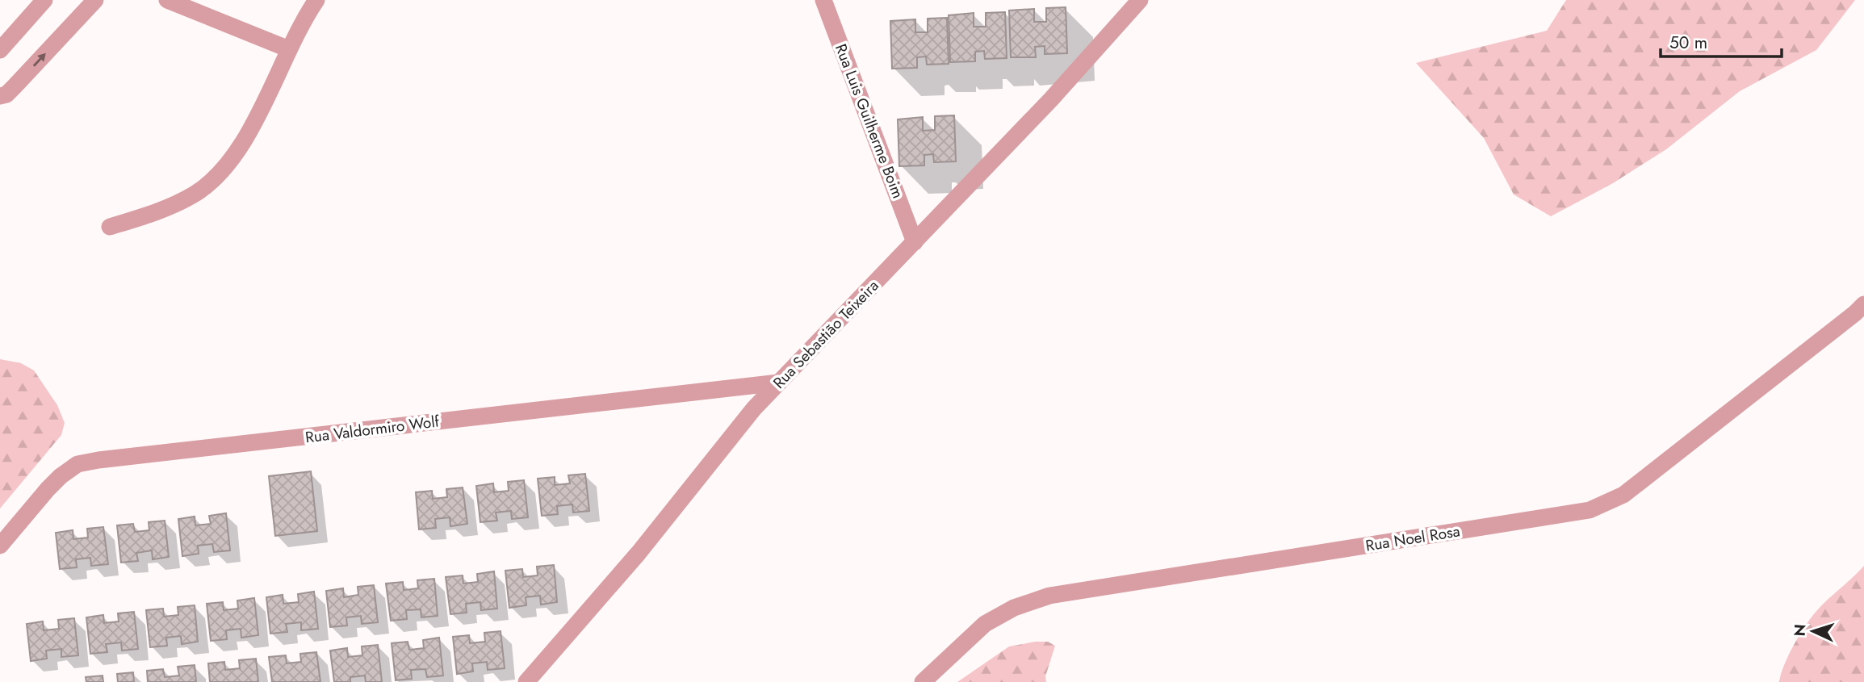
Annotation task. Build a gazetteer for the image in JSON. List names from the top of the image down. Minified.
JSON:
{"streets":{"street":["Rua Luis Guilherme Boim","Rua Sebastião Teixeira","Rua Valdormiro Wolf","Rua Noel Rosa"]},"crossings":[["Rua Luis Guilherme Boim","Rua Sebastião Teixeira"],["Rua Sebastião Teixeira","Rua Valdormiro Wolf"]],"scale_bar":"50 m","north":"left"}
